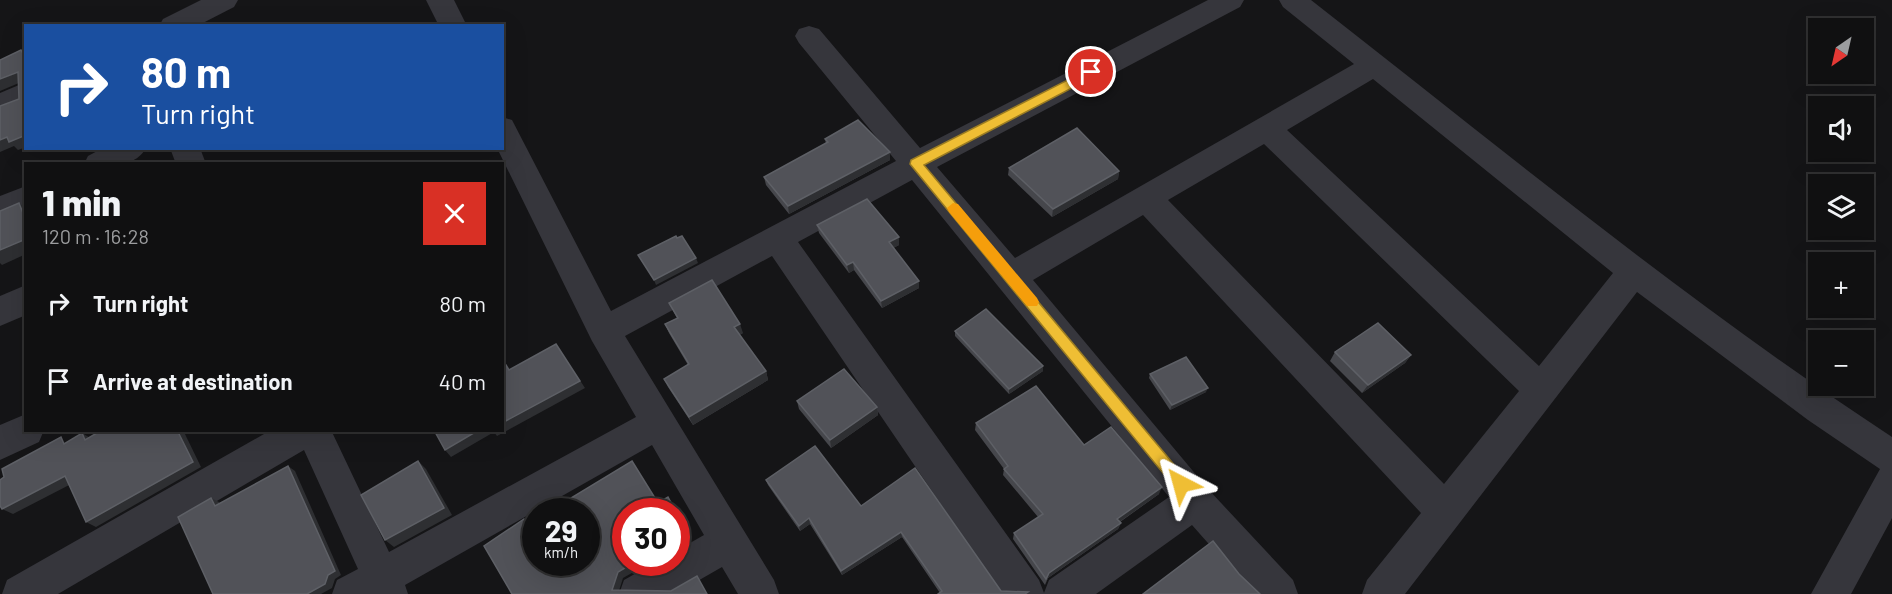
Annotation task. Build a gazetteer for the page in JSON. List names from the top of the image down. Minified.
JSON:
{"north":"bottom left","page":{"map_buttons":["+","−"],"turn":["80 m","Turn right"],"heading":["1 min","120 m · 16:28"],"list":[{"name":"Turn right","value":"80 m"},{"name":"Arrive at destination","value":"40 m"}],"speed":"29 km/h","limit":"30"}}
